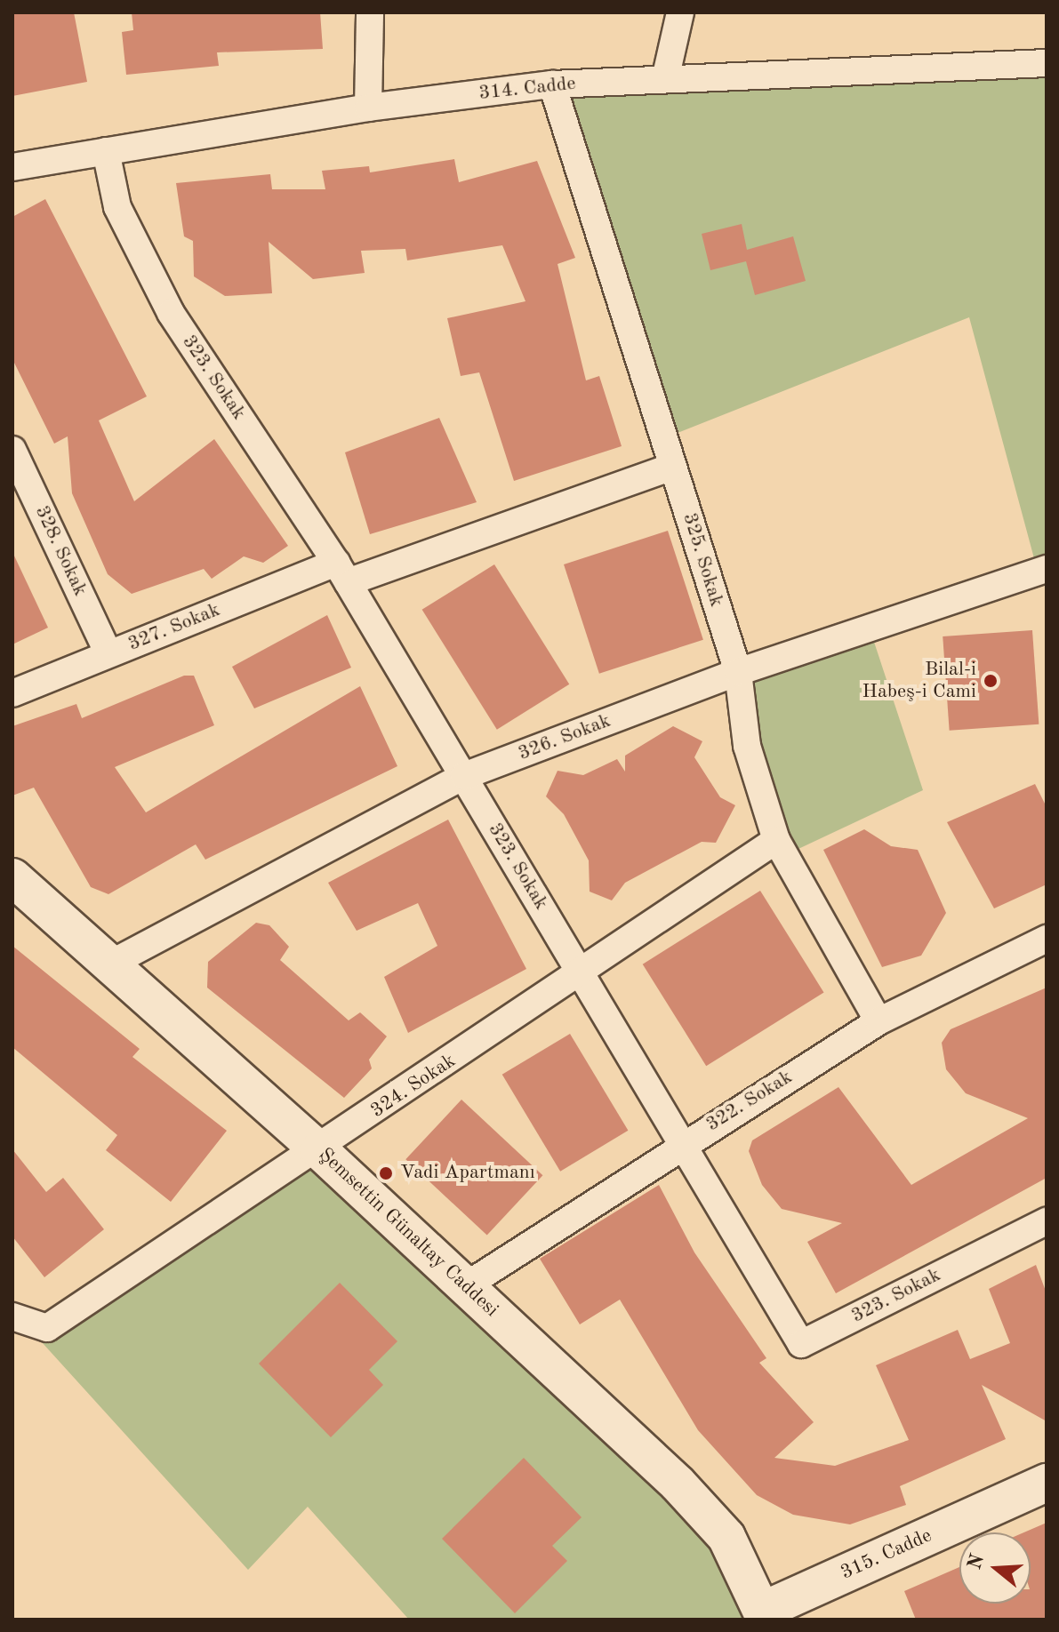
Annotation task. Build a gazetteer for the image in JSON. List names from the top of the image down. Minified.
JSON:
{"streets":{"street":["314. Cadde","323. Sokak","328. Sokak","325. Sokak","327. Sokak","326. Sokak","324. Sokak","322. Sokak","Şemsettin Günaltay Caddesi","315. Cadde"]},"crossings":[["314. Cadde","323. Sokak"],["314. Cadde","325. Sokak"],["323. Sokak","327. Sokak"],["323. Sokak","326. Sokak"],["323. Sokak","324. Sokak"],["323. Sokak","322. Sokak"],["328. Sokak","327. Sokak"],["325. Sokak","327. Sokak"],["325. Sokak","326. Sokak"],["325. Sokak","324. Sokak"],["325. Sokak","322. Sokak"],["326. Sokak","Şemsettin Günaltay Caddesi"],["324. Sokak","Şemsettin Günaltay Caddesi"],["322. Sokak","Şemsettin Günaltay Caddesi"],["Şemsettin Günaltay Caddesi","315. Cadde"]],"places":["Bilal-i Habeş-i Cami","Vadi Apartmanı"],"north":"left"}
